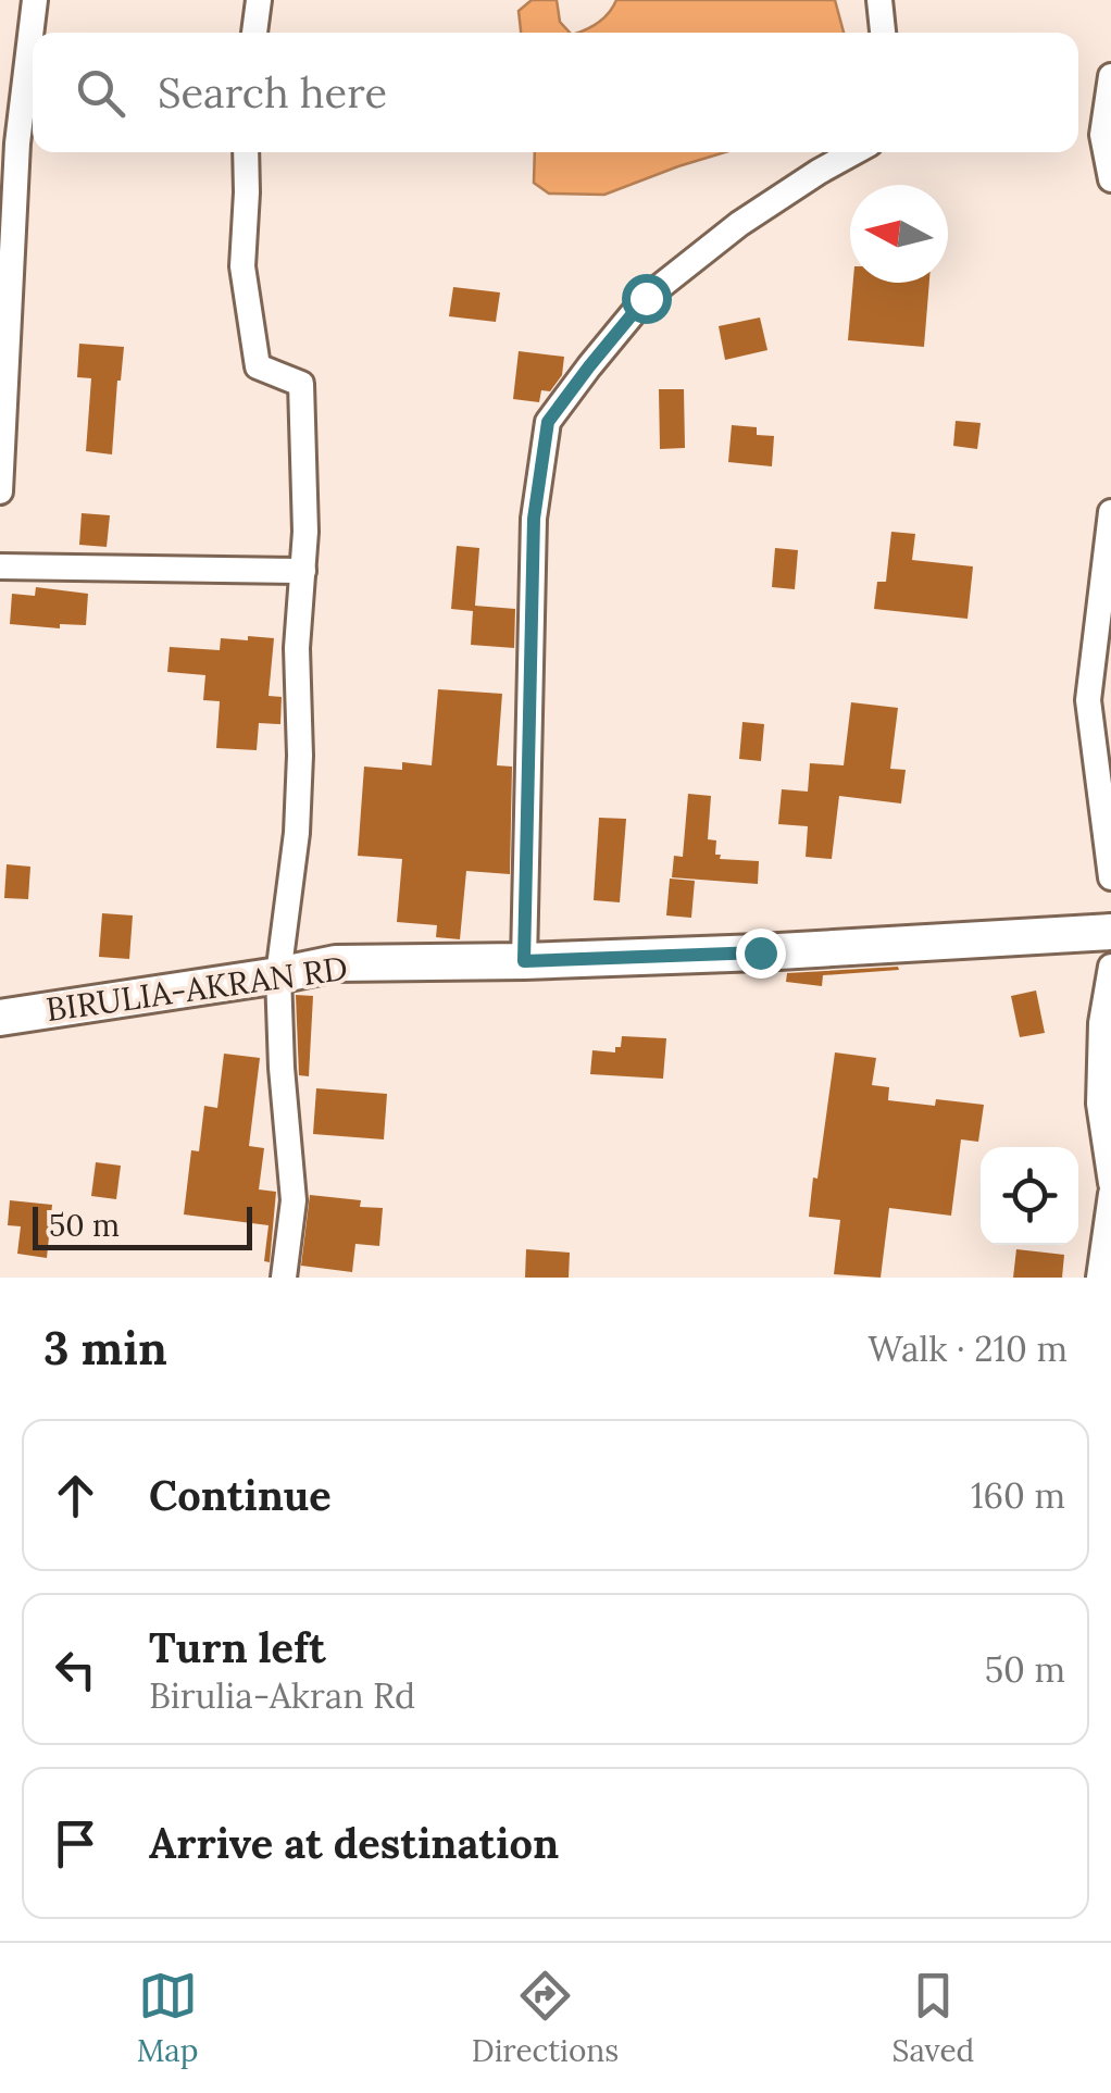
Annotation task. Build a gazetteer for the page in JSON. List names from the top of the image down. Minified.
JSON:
{"streets":{"street":["BIRULIA-AKRAN RD"]},"scale_bar":"50 m","north":"left","page":{"search":"Search here","scale":"50 m","heading":["3 min","Walk · 210 m"],"list":[["Continue","160 m"],["Turn left","Birulia-Akran Rd","50 m"],"Arrive at destination"],"nav":["Map","Directions","Saved"]}}
